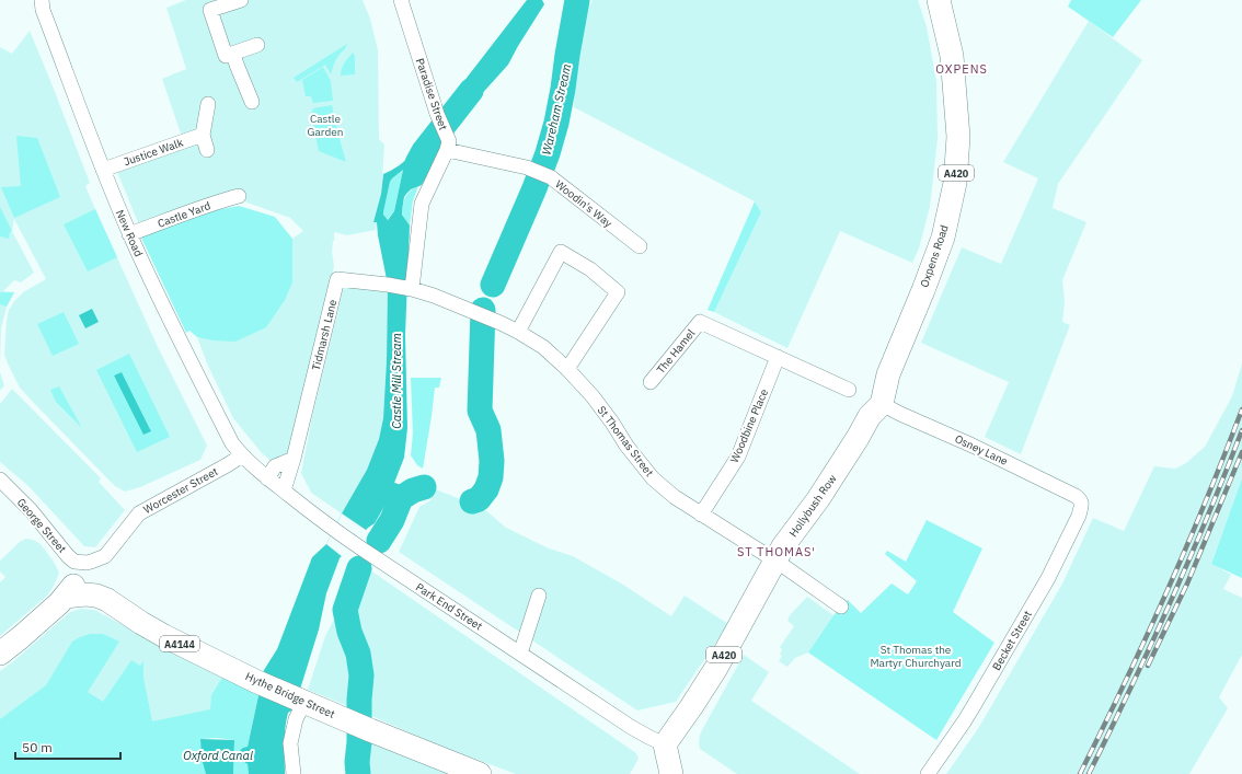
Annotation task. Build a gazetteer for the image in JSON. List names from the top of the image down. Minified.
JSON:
{"streets":{"main road":["A420","Oxpens Road","Hollybush Row","A4144","Hythe Bridge Street"],"street":["Paradise Street","Justice Walk","Woodin's Way","Castle Yard","New Road","Tidmarsh Lane","The Hamel","Woodbine Place","St Thomas Street","Osney Lane","Worcester Street","George Street","Park End Street","Becket Street"]},"crossings":[["Paradise Street","Woodin's Way"],["Justice Walk","New Road"],["Castle Yard","New Road"],["New Road","Worcester Street"],["New Road","Park End Street"],["Oxpens Road","Osney Lane"],["Oxpens Road","Hollybush Row"],["Tidmarsh Lane","St Thomas Street"],["Tidmarsh Lane","Park End Street"],["The Hamel","Woodbine Place"],["Woodbine Place","St Thomas Street"],["St Thomas Street","Hollybush Row"],["Osney Lane","Hollybush Row"],["Osney Lane","Becket Street"],["Worcester Street","George Street"],["Worcester Street","Park End Street"],["Hollybush Row","Park End Street"]],"districts":["OXPENS","ST THOMAS'"],"water":["Wareham Stream","Castle Mill Stream","Oxford Canal"],"parks":["Castle Garden","St Thomas the Martyr Churchyard"],"scale_bar":"50 m"}
